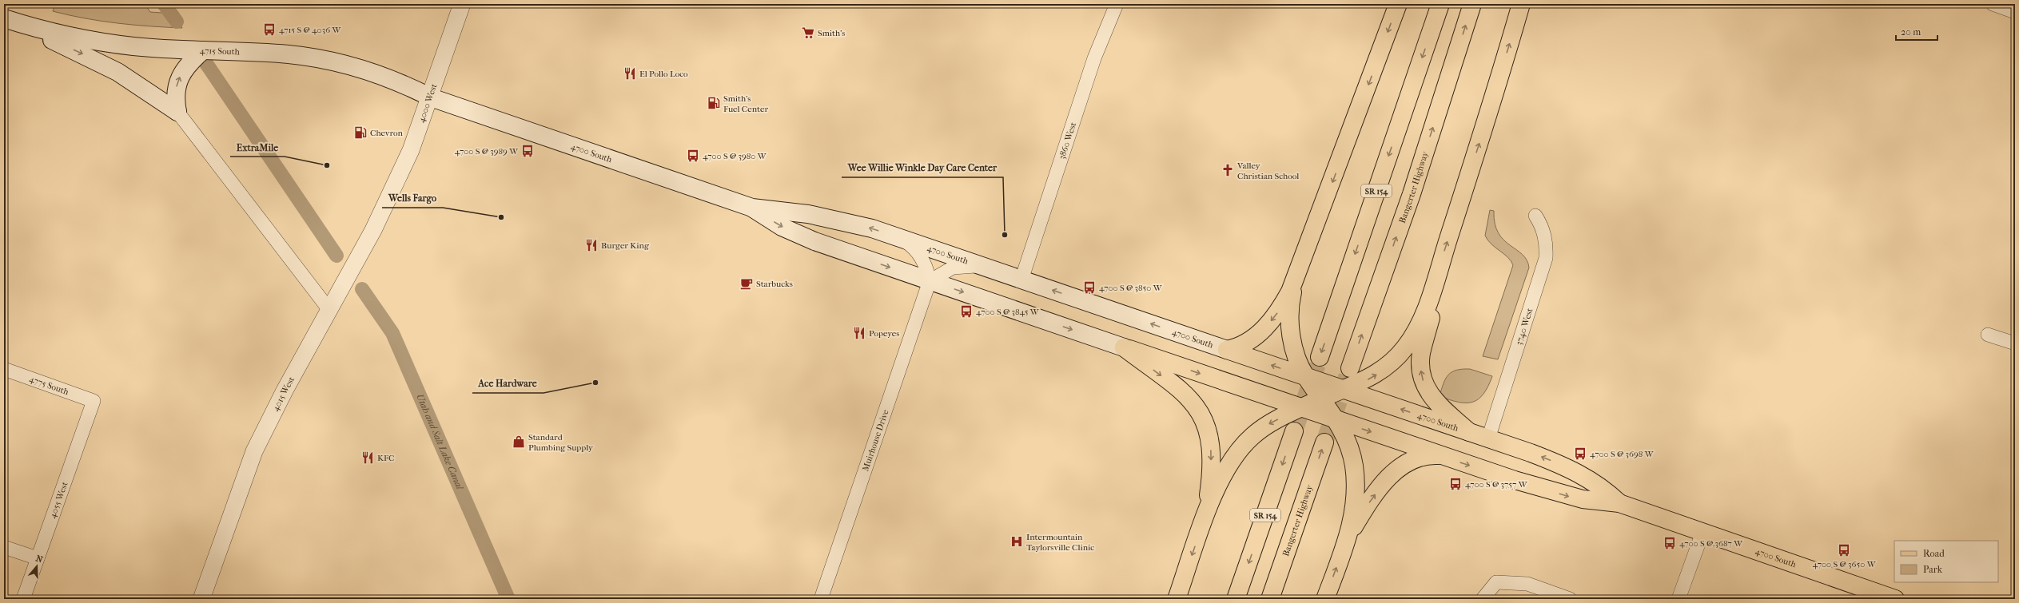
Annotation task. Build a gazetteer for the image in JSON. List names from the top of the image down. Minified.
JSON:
{"streets":{"main road":["4715 South","4700 South","Bangerter Highway","SR 154"],"street":["4000 West","3860 West","3740 West","4775 South","4015 West","Muirhouse Drive","4055 West"]},"crossings":[["4715 South","4000 West"],["4715 South","4700 South"],["4000 West","4700 South"],["4000 West","4015 West"],["3860 West","4700 South"],["4700 South","3740 West"],["4700 South","Muirhouse Drive"],["4775 South","4055 West"]],"water":["Utah and Salt Lake Canal"],"places":{"bus stop":["4715 S @ 4036 W","4700 S @ 3989 W","4700 S @ 3980 W","4700 S @ 3850 W","4700 S @ 3845 W","4700 S @ 3698 W","4700 S @ 3757 W","4700 S @ 3687 W","4700 S @ 3650 W"],"supermarket":["Smith's"],"restaurant":["El Pollo Loco","Burger King","Popeyes","KFC"],"fuel station":["Smith's Fuel Center","Chevron"],"other":["ExtraMile","Wells Fargo","Wee Willie Winkle Day Care Center","Ace Hardware"],"church":["Valley Christian School"],"cafe":["Starbucks"],"shop":["Standard Plumbing Supply"],"hospital":["Intermountain Taylorsville Clinic"]},"legend":["Road","Park"],"scale_bar":"20 m","north":"top"}
